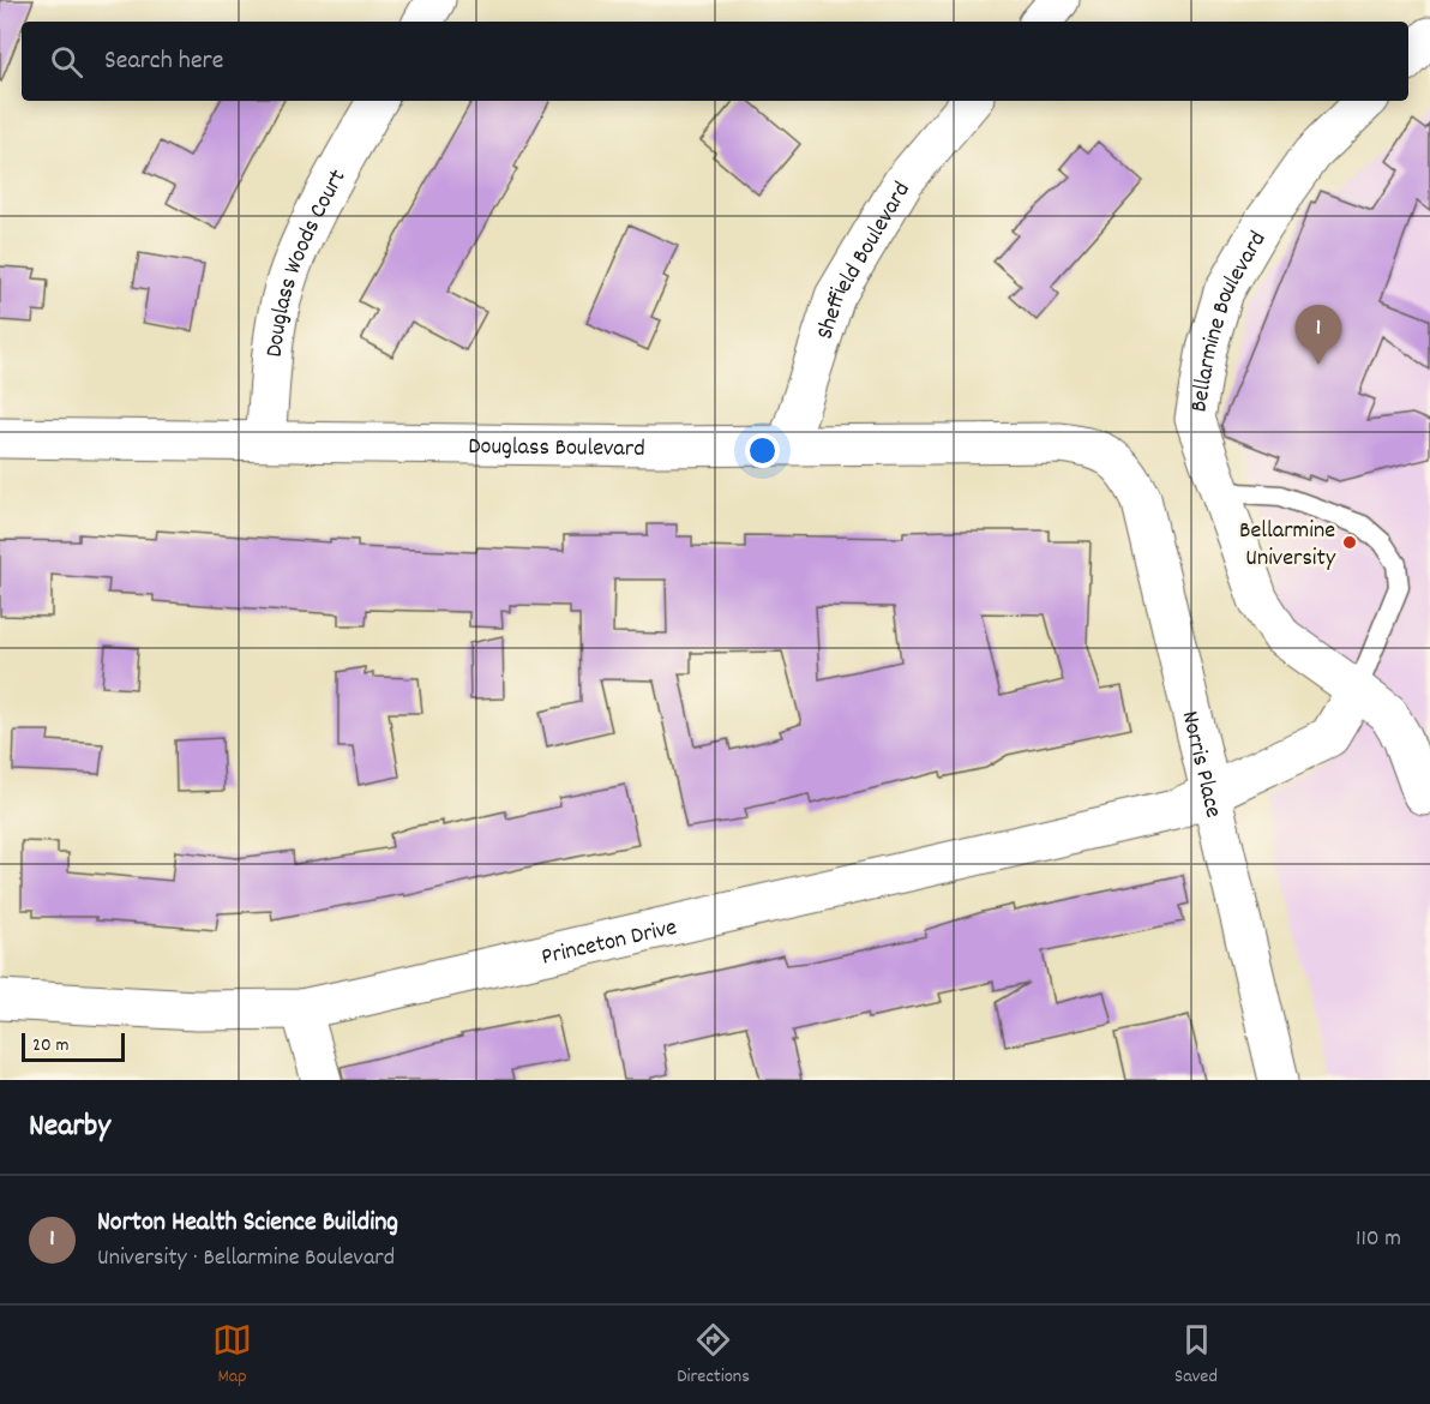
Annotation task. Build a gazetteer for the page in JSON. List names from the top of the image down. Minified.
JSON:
{"streets":{"street":["Sheffield Boulevard","Douglass Woods Court","Bellarmine Boulevard","Douglass Boulevard","Norris Place","Princeton Drive"]},"crossings":[["Sheffield Boulevard","Douglass Boulevard"],["Douglass Woods Court","Douglass Boulevard"],["Douglass Boulevard","Norris Place"],["Norris Place","Princeton Drive"]],"places":["Bellarmine University"],"scale_bar":"20 m","page":{"search":"Search here","pins":"1","scale":"20 m","heading":"Nearby","list":[{"mark":"1","name":"Norton Health Science Building","note":"University · Bellarmine Boulevard","value":"110 m"}],"nav":["Map","Directions","Saved"]}}
